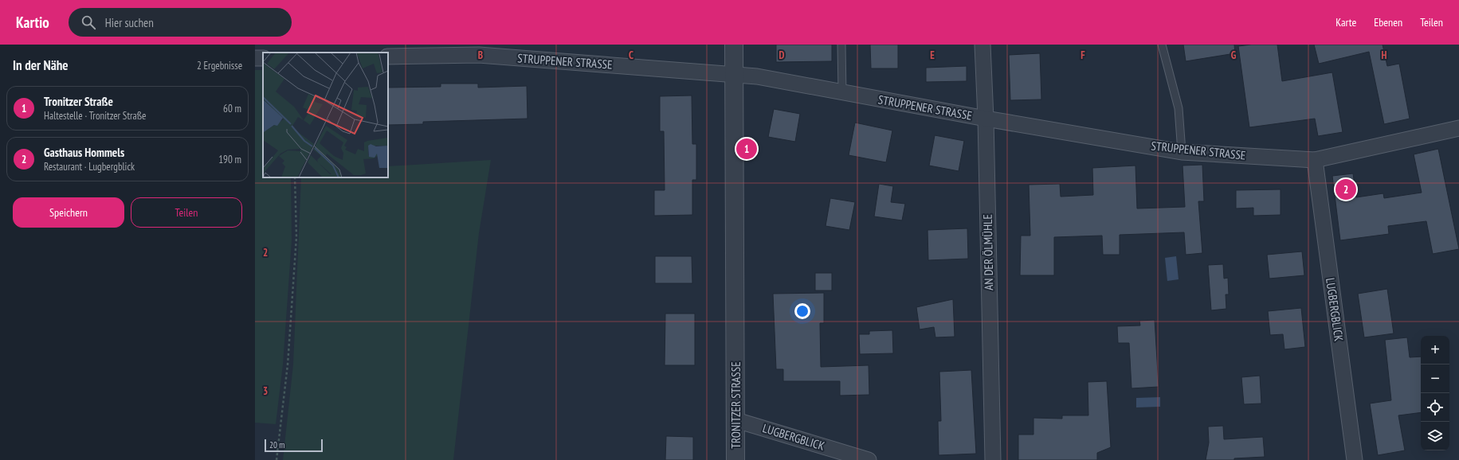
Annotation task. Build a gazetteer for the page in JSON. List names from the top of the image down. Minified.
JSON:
{"streets":{"street":["STRUPPENER STRASSE","AN DER ÖLMÜHLE","LUGBERGBLICK","TRONITZER STRASSE"]},"crossings":[["STRUPPENER STRASSE","AN DER ÖLMÜHLE"],["STRUPPENER STRASSE","LUGBERGBLICK"],["STRUPPENER STRASSE","TRONITZER STRASSE"],["LUGBERGBLICK","TRONITZER STRASSE"]],"scale_bar":"20 m","page":{"header":"Kartio","search":"Hier suchen","nav":["Karte","Ebenen","Teilen"],"heading":["In der Nähe","2 Ergebnisse"],"list":[{"mark":"1","name":"Tronitzer Straße","note":"Haltestelle · Tronitzer Straße","value":"60 m"},{"mark":"2","name":"Gasthaus Hommels","note":"Restaurant · Lugbergblick","value":"190 m"}],"pins":["1","2"],"buttons":["Speichern","Teilen"],"map_buttons":["+","−"],"scale":"20 m"},"grid":{"columns":["B","C","D","E","F","G","H"],"rows":["2","3"]}}
